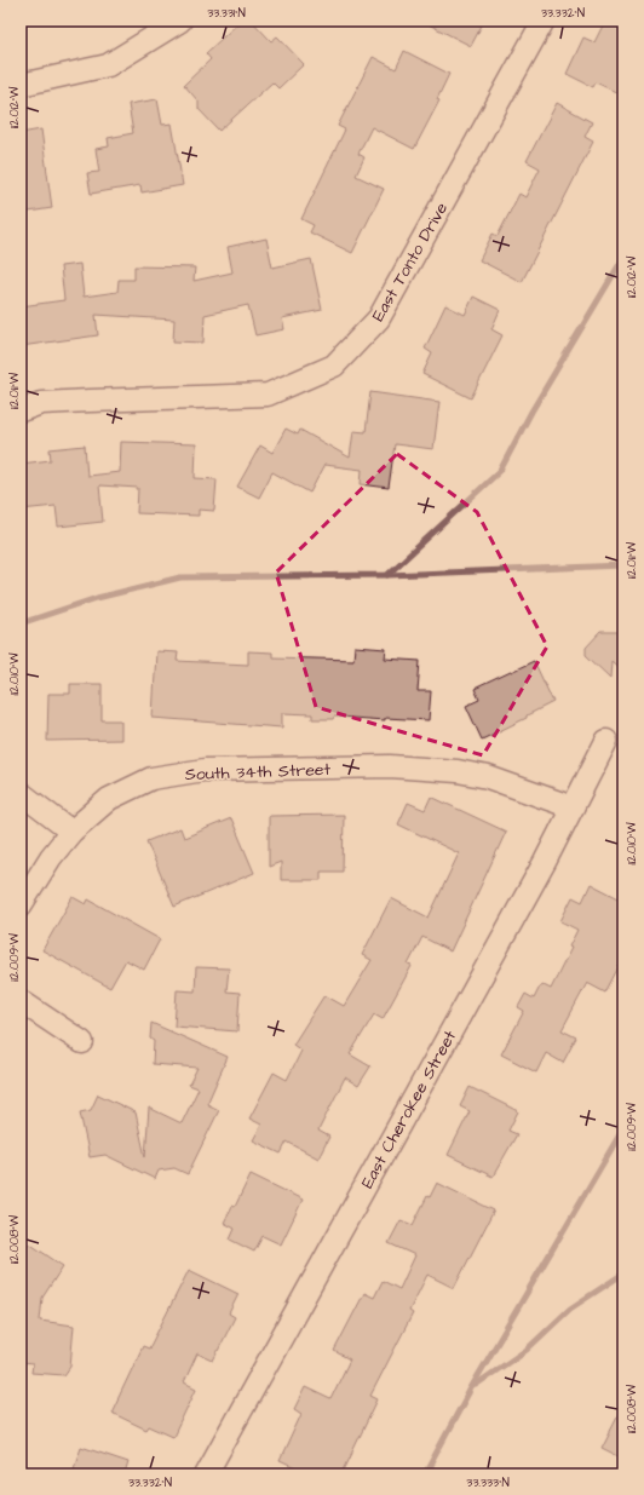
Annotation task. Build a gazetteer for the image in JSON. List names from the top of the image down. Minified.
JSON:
{"streets":{"street":["East Tonto Drive","South 34th Street","East Cherokee Street"]},"crossings":[["South 34th Street","East Cherokee Street"]],"coordinates":["33.331°N","33.332°N","112.012°W","112.011°W","112.010°W","112.009°W","112.008°W","33.333°N"]}
